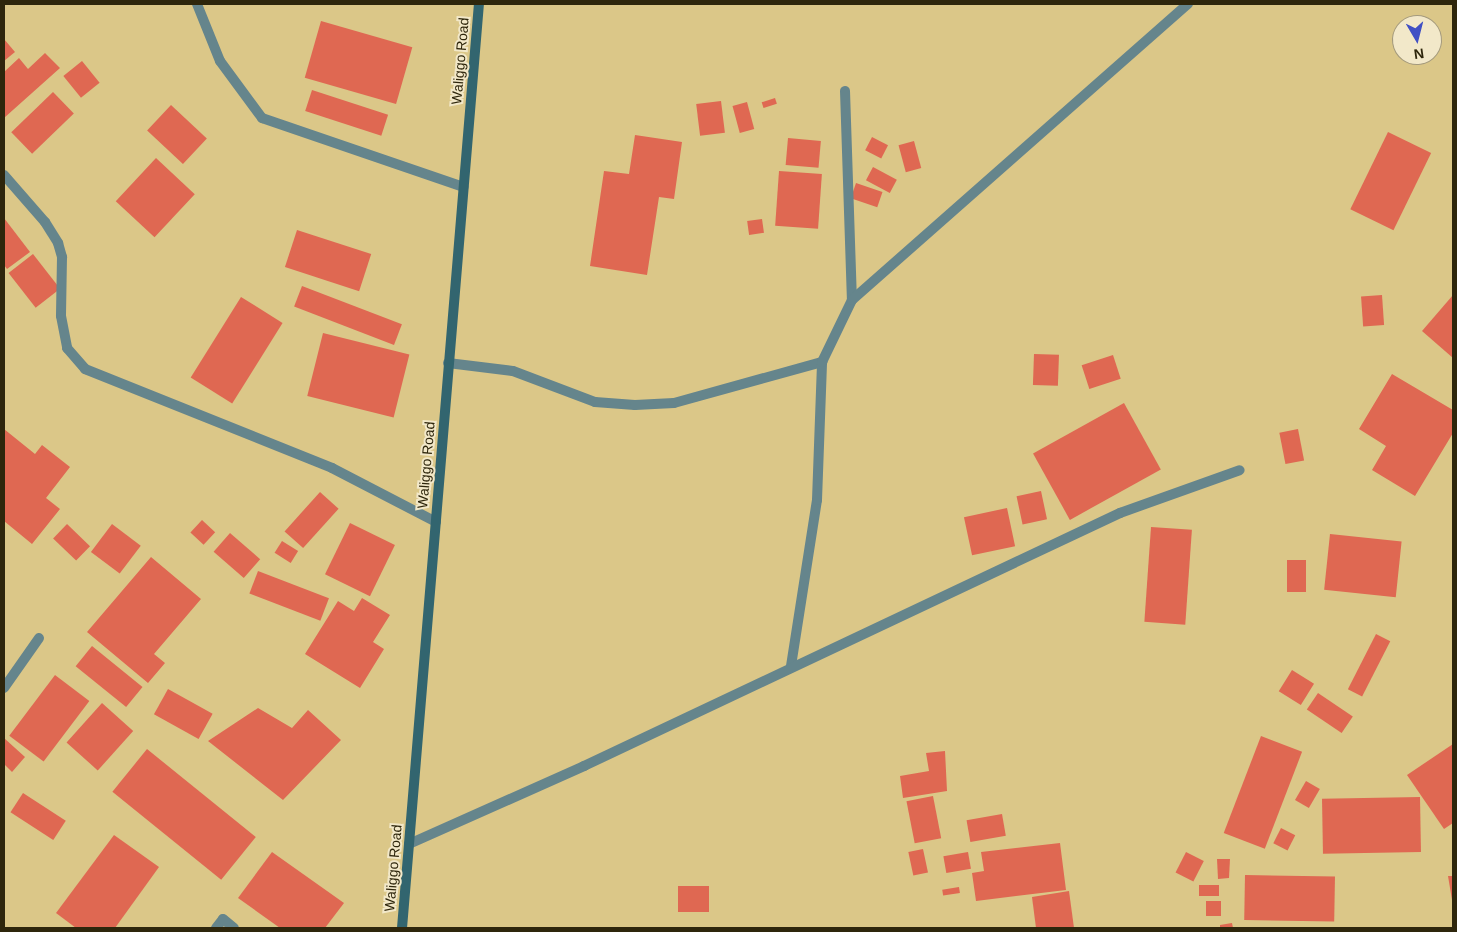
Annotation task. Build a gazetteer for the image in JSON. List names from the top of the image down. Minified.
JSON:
{"streets":{"street":["Waliggo Road"]},"north":"bottom"}
